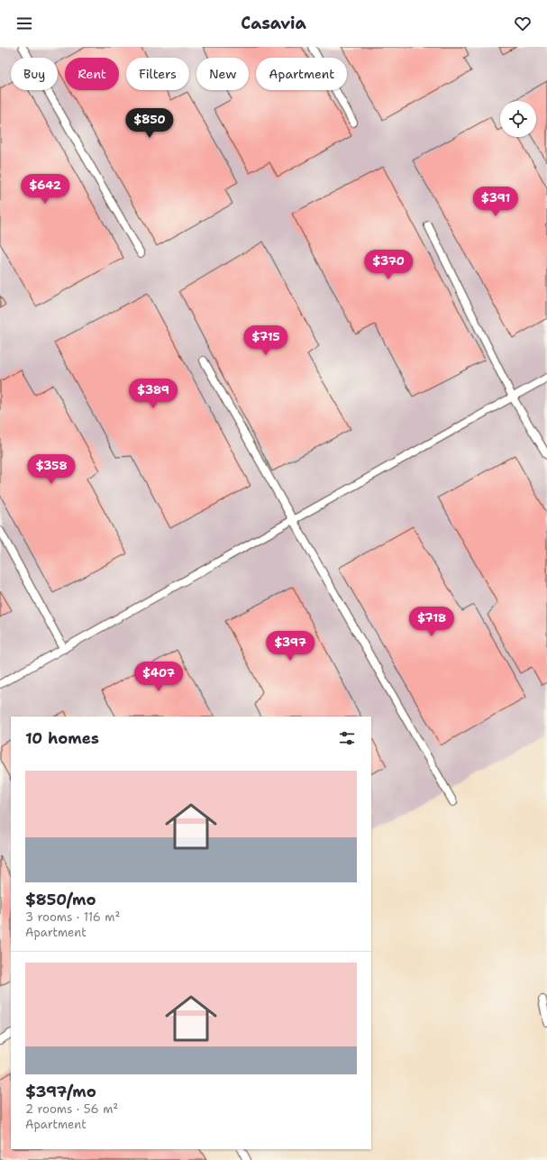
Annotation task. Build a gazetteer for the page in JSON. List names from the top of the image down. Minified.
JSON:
{"page":{"header":"Casavia","chip":["Buy","Rent","Filters","New","Apartment"],"price":["$850","$642","$391","$370","$715","$389","$358","$718","$397","$407"],"heading":"10 homes","list":[{"name":"$850/mo","note":"3 rooms · 116 m² · Apartment"},{"name":"$397/mo","note":"2 rooms · 56 m² · Apartment"}]}}
